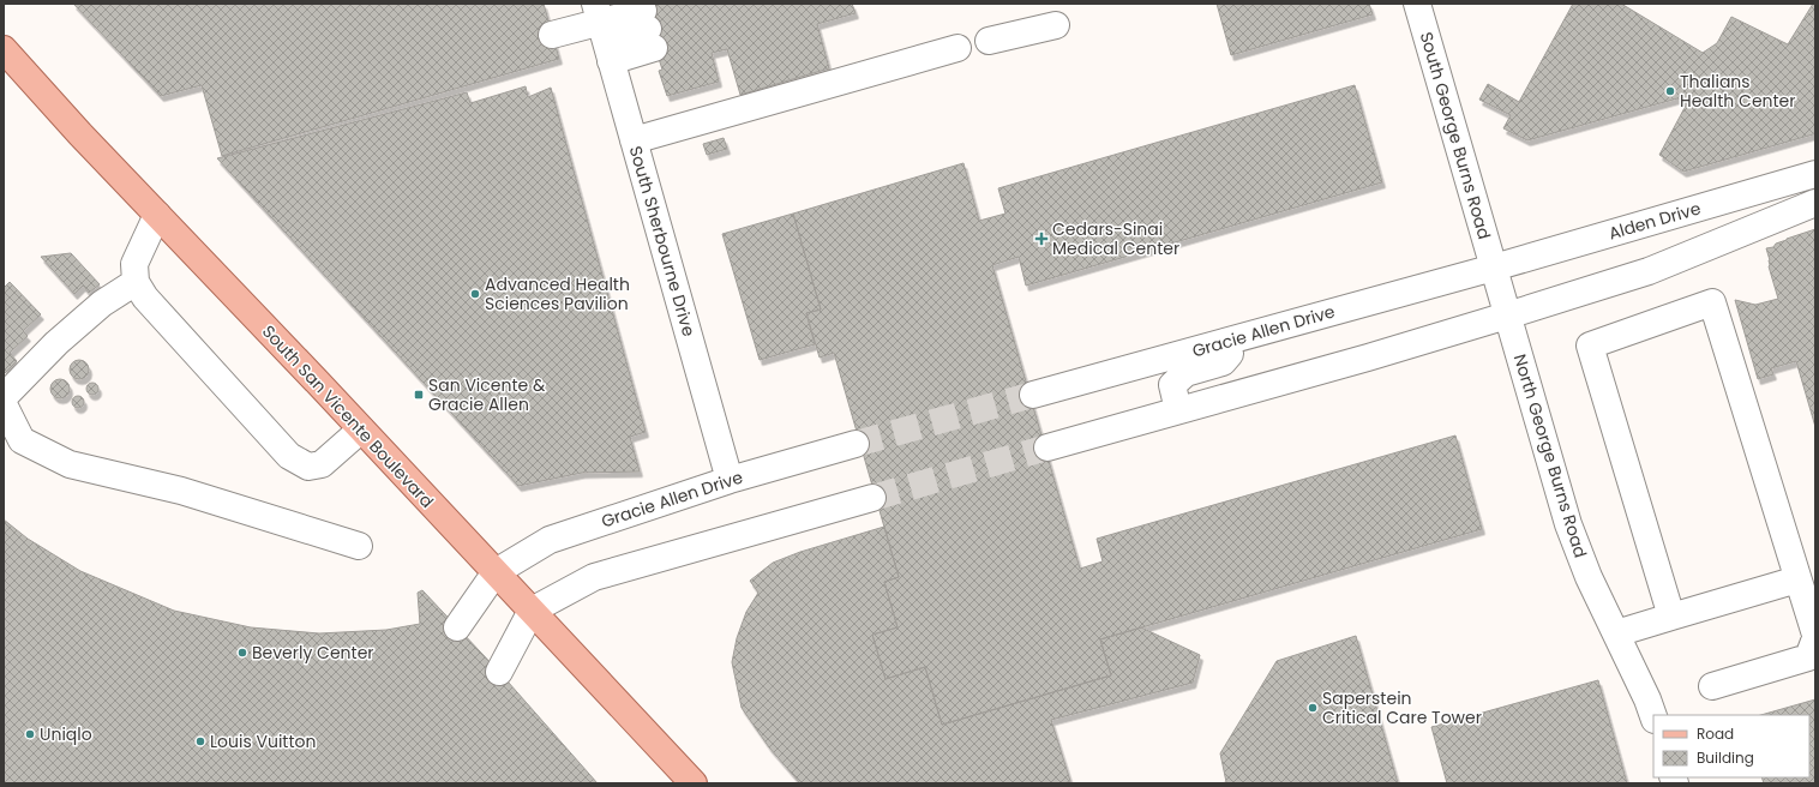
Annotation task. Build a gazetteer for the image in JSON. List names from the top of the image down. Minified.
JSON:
{"streets":{"main road":["South San Vicente Boulevard"],"street":["South George Burns Road","Alden Drive","South Sherbourne Drive","Gracie Allen Drive","North George Burns Road"]},"crossings":[["South George Burns Road","Alden Drive"],["South George Burns Road","Gracie Allen Drive"],["South George Burns Road","North George Burns Road"],["Alden Drive","Gracie Allen Drive"],["Alden Drive","North George Burns Road"],["South Sherbourne Drive","Gracie Allen Drive"],["Gracie Allen Drive","South San Vicente Boulevard"],["Gracie Allen Drive","North George Burns Road"]],"places":{"other":["Thalians Health Center","Advanced Health Sciences Pavilion","Beverly Center","Saperstein Critical Care Tower","Uniqlo","Louis Vuitton"],"health":["Cedars-Sinai Medical Center"],"transit":["San Vicente & Gracie Allen"]},"legend":["Road","Building"]}
